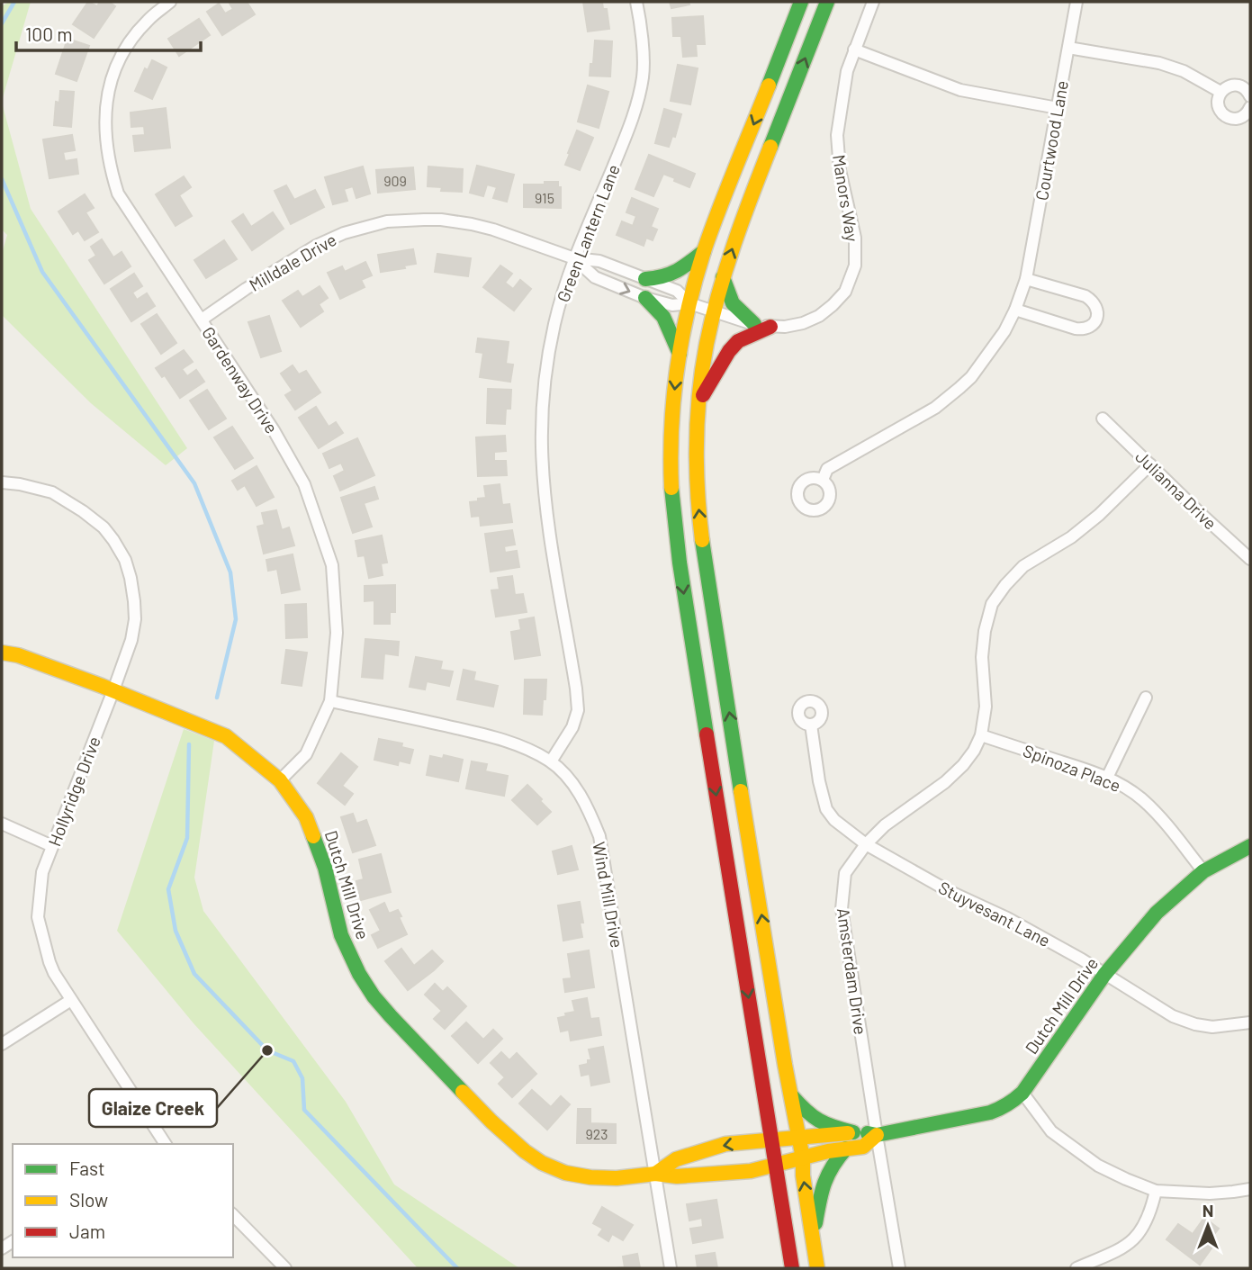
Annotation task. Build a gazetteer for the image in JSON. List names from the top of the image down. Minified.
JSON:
{"streets":{"main road":["Dutch Mill Drive"],"street":["Courtwood Lane","Manors Way","Green Lantern Lane","Milldale Drive","Gardenway Drive","Julianna Drive","Spinoza Place","Hollyridge Drive","Wind Mill Drive","Stuyvesant Lane","Amsterdam Drive"]},"crossings":[["Manors Way","Milldale Drive"],["Green Lantern Lane","Milldale Drive"],["Green Lantern Lane","Wind Mill Drive"],["Milldale Drive","Gardenway Drive"],["Gardenway Drive","Dutch Mill Drive"],["Gardenway Drive","Wind Mill Drive"],["Julianna Drive","Amsterdam Drive"],["Spinoza Place","Dutch Mill Drive"],["Spinoza Place","Amsterdam Drive"],["Hollyridge Drive","Dutch Mill Drive"],["Dutch Mill Drive","Wind Mill Drive"],["Dutch Mill Drive","Stuyvesant Lane"],["Dutch Mill Drive","Amsterdam Drive"],["Stuyvesant Lane","Amsterdam Drive"]],"places":["Glaize Creek"],"house_numbers":["909","915","923"],"legend":["Fast","Slow","Jam"],"scale_bar":"100 m","north":"top"}
